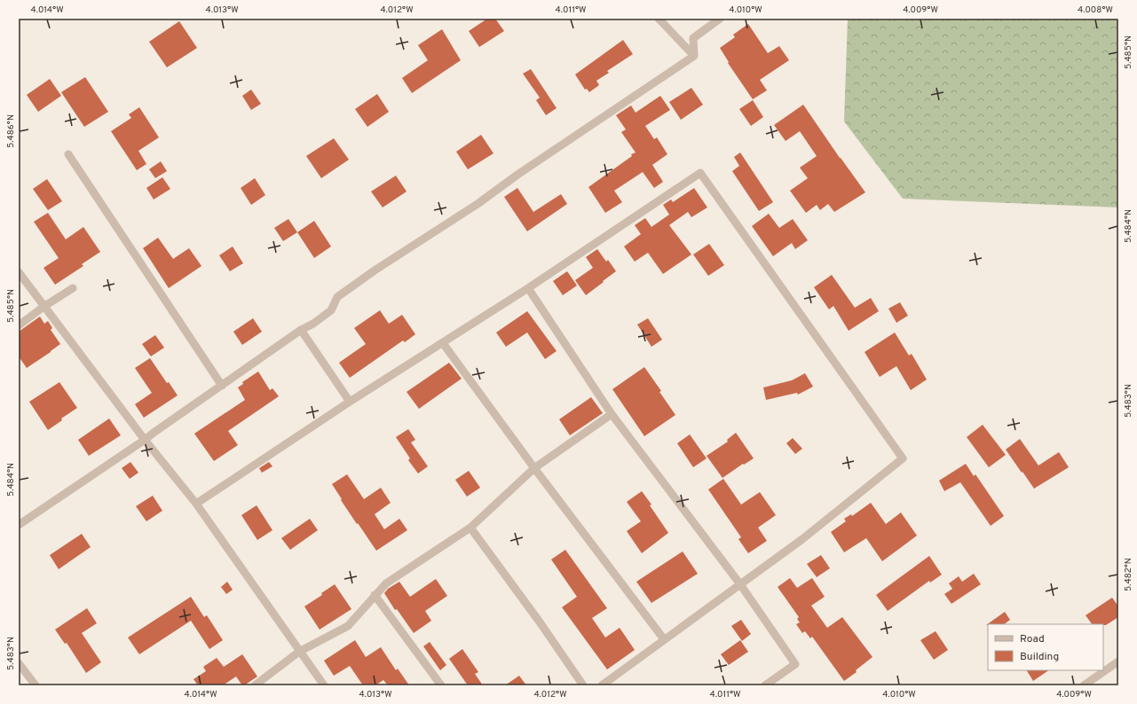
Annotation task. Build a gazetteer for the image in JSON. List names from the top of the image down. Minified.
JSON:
{"legend":["Road","Building"],"coordinates":["4.014°W","4.013°W","4.012°W","4.011°W","4.010°W","4.009°W","4.008°W","5.485°N","5.486°N","5.484°N","5.483°N","5.482°N"]}
